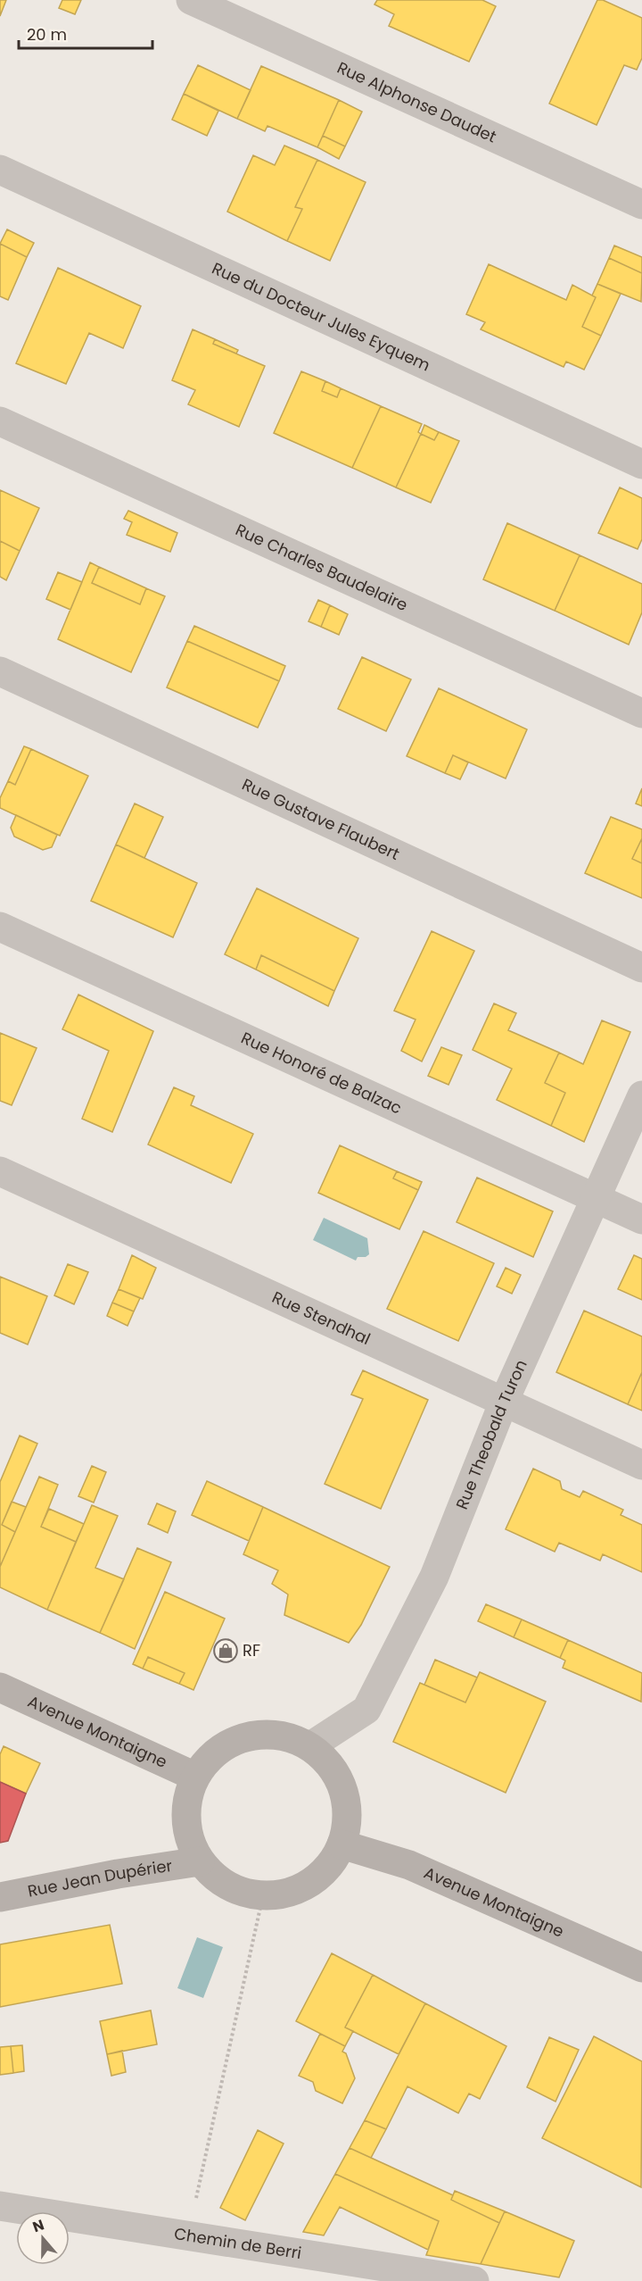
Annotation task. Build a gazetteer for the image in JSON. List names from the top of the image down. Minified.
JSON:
{"streets":{"main road":["Avenue Montaigne","Rue Jean Dupérier"],"street":["Rue Alphonse Daudet","Rue du Docteur Jules Eyquem","Rue Charles Baudelaire","Rue Gustave Flaubert","Rue Honoré de Balzac","Rue Stendhal","Rue Theobald Turon","Chemin de Berri"]},"crossings":[["Rue Honoré de Balzac","Rue Theobald Turon"],["Rue Stendhal","Rue Theobald Turon"],["Rue Theobald Turon","Avenue Montaigne"],["Rue Theobald Turon","Rue Jean Dupérier"],["Avenue Montaigne","Rue Jean Dupérier"]],"places":{"shop":["RF"]},"scale_bar":"20 m","north":"top"}
